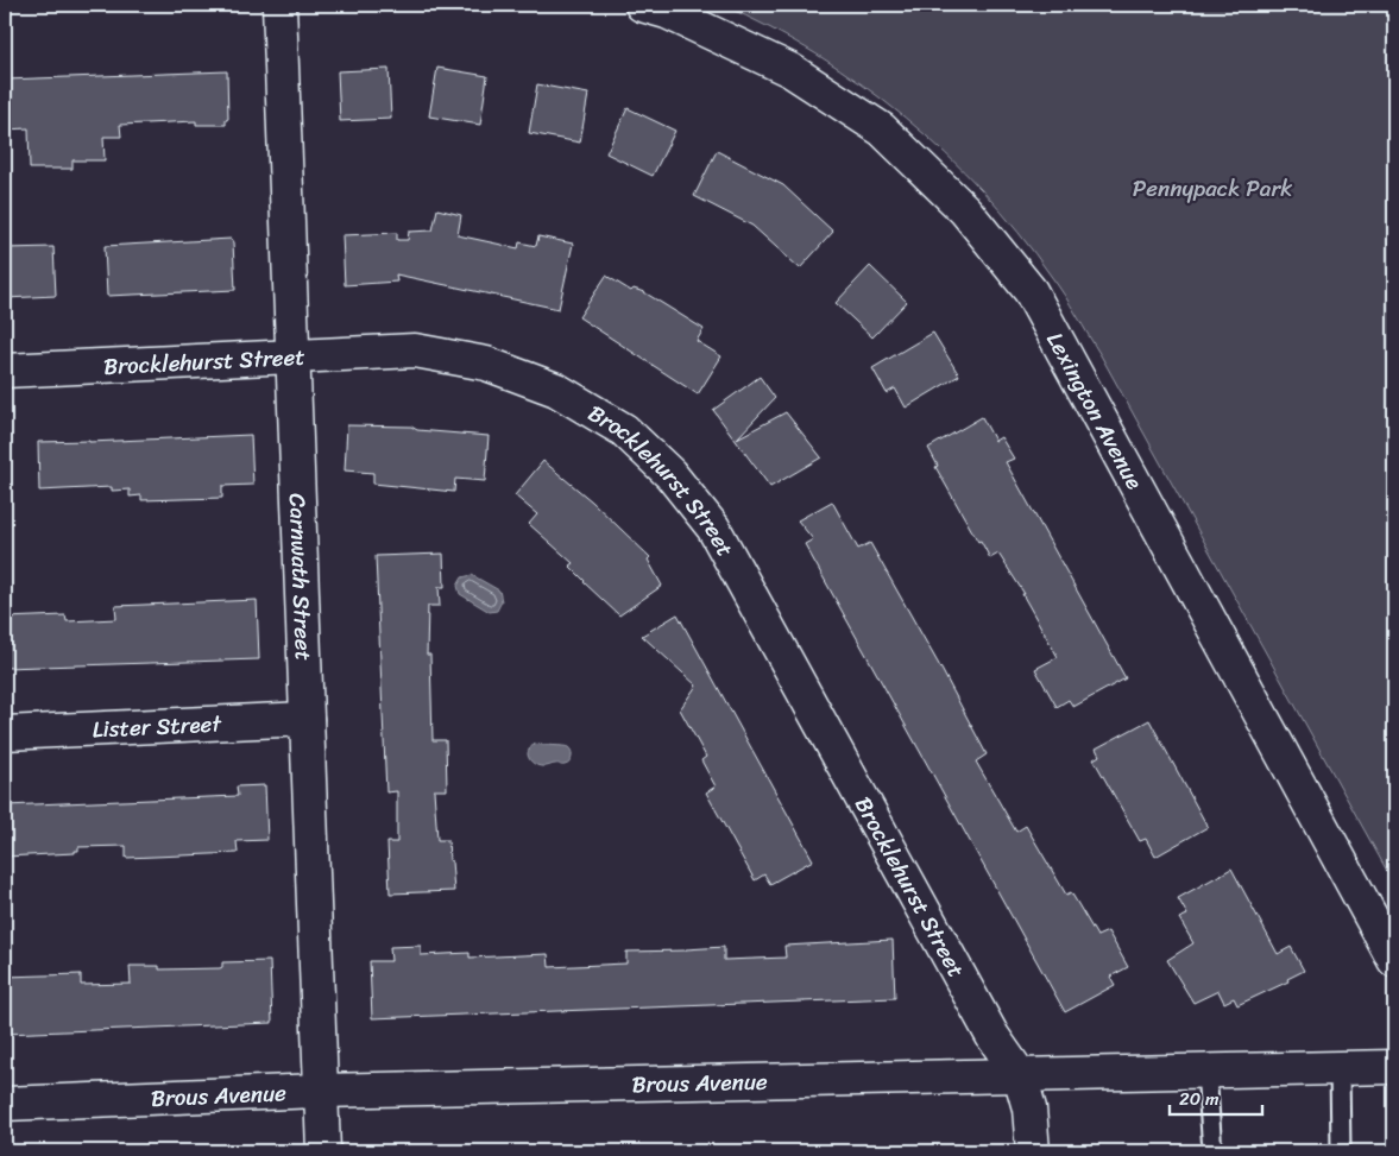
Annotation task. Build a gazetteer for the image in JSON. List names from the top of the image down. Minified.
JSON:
{"streets":{"street":["Brocklehurst Street","Lexington Avenue","Carnwath Street","Lister Street","Brous Avenue"]},"crossings":[["Brocklehurst Street","Carnwath Street"],["Brocklehurst Street","Brous Avenue"],["Carnwath Street","Lister Street"],["Carnwath Street","Brous Avenue"]],"parks":["Pennypack Park"],"scale_bar":"20 m"}
